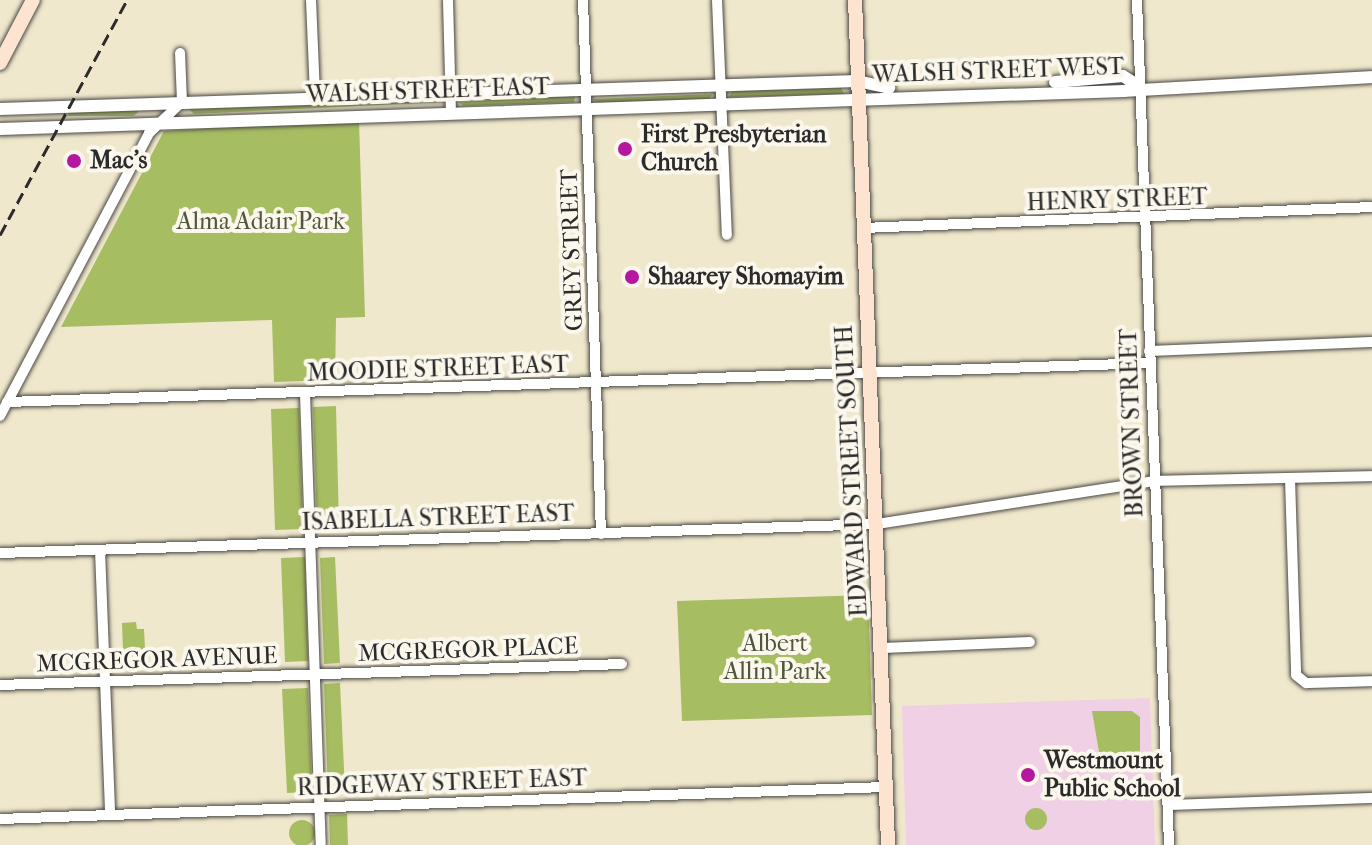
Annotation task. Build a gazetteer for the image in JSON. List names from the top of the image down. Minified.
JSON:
{"streets":{"main road":["EDWARD STREET SOUTH"],"street":["WALSH STREET WEST","WALSH STREET EAST","HENRY STREET","GREY STREET","MOODIE STREET EAST","BROWN STREET","ISABELLA STREET EAST","MCGREGOR PLACE","MCGREGOR AVENUE","RIDGEWAY STREET EAST"]},"crossings":[["WALSH STREET WEST","WALSH STREET EAST"],["WALSH STREET WEST","BROWN STREET"],["WALSH STREET WEST","EDWARD STREET SOUTH"],["WALSH STREET EAST","GREY STREET"],["WALSH STREET EAST","EDWARD STREET SOUTH"],["HENRY STREET","BROWN STREET"],["HENRY STREET","EDWARD STREET SOUTH"],["GREY STREET","MOODIE STREET EAST"],["GREY STREET","ISABELLA STREET EAST"],["MOODIE STREET EAST","BROWN STREET"],["MOODIE STREET EAST","EDWARD STREET SOUTH"],["BROWN STREET","ISABELLA STREET EAST"],["EDWARD STREET SOUTH","ISABELLA STREET EAST"],["EDWARD STREET SOUTH","RIDGEWAY STREET EAST"],["MCGREGOR PLACE","MCGREGOR AVENUE"]],"parks":["Alma Adair Park","Albert Allin Park"],"places":["First Presbyterian Church","Mac's","Shaarey Shomayim","Westmount Public School"]}
